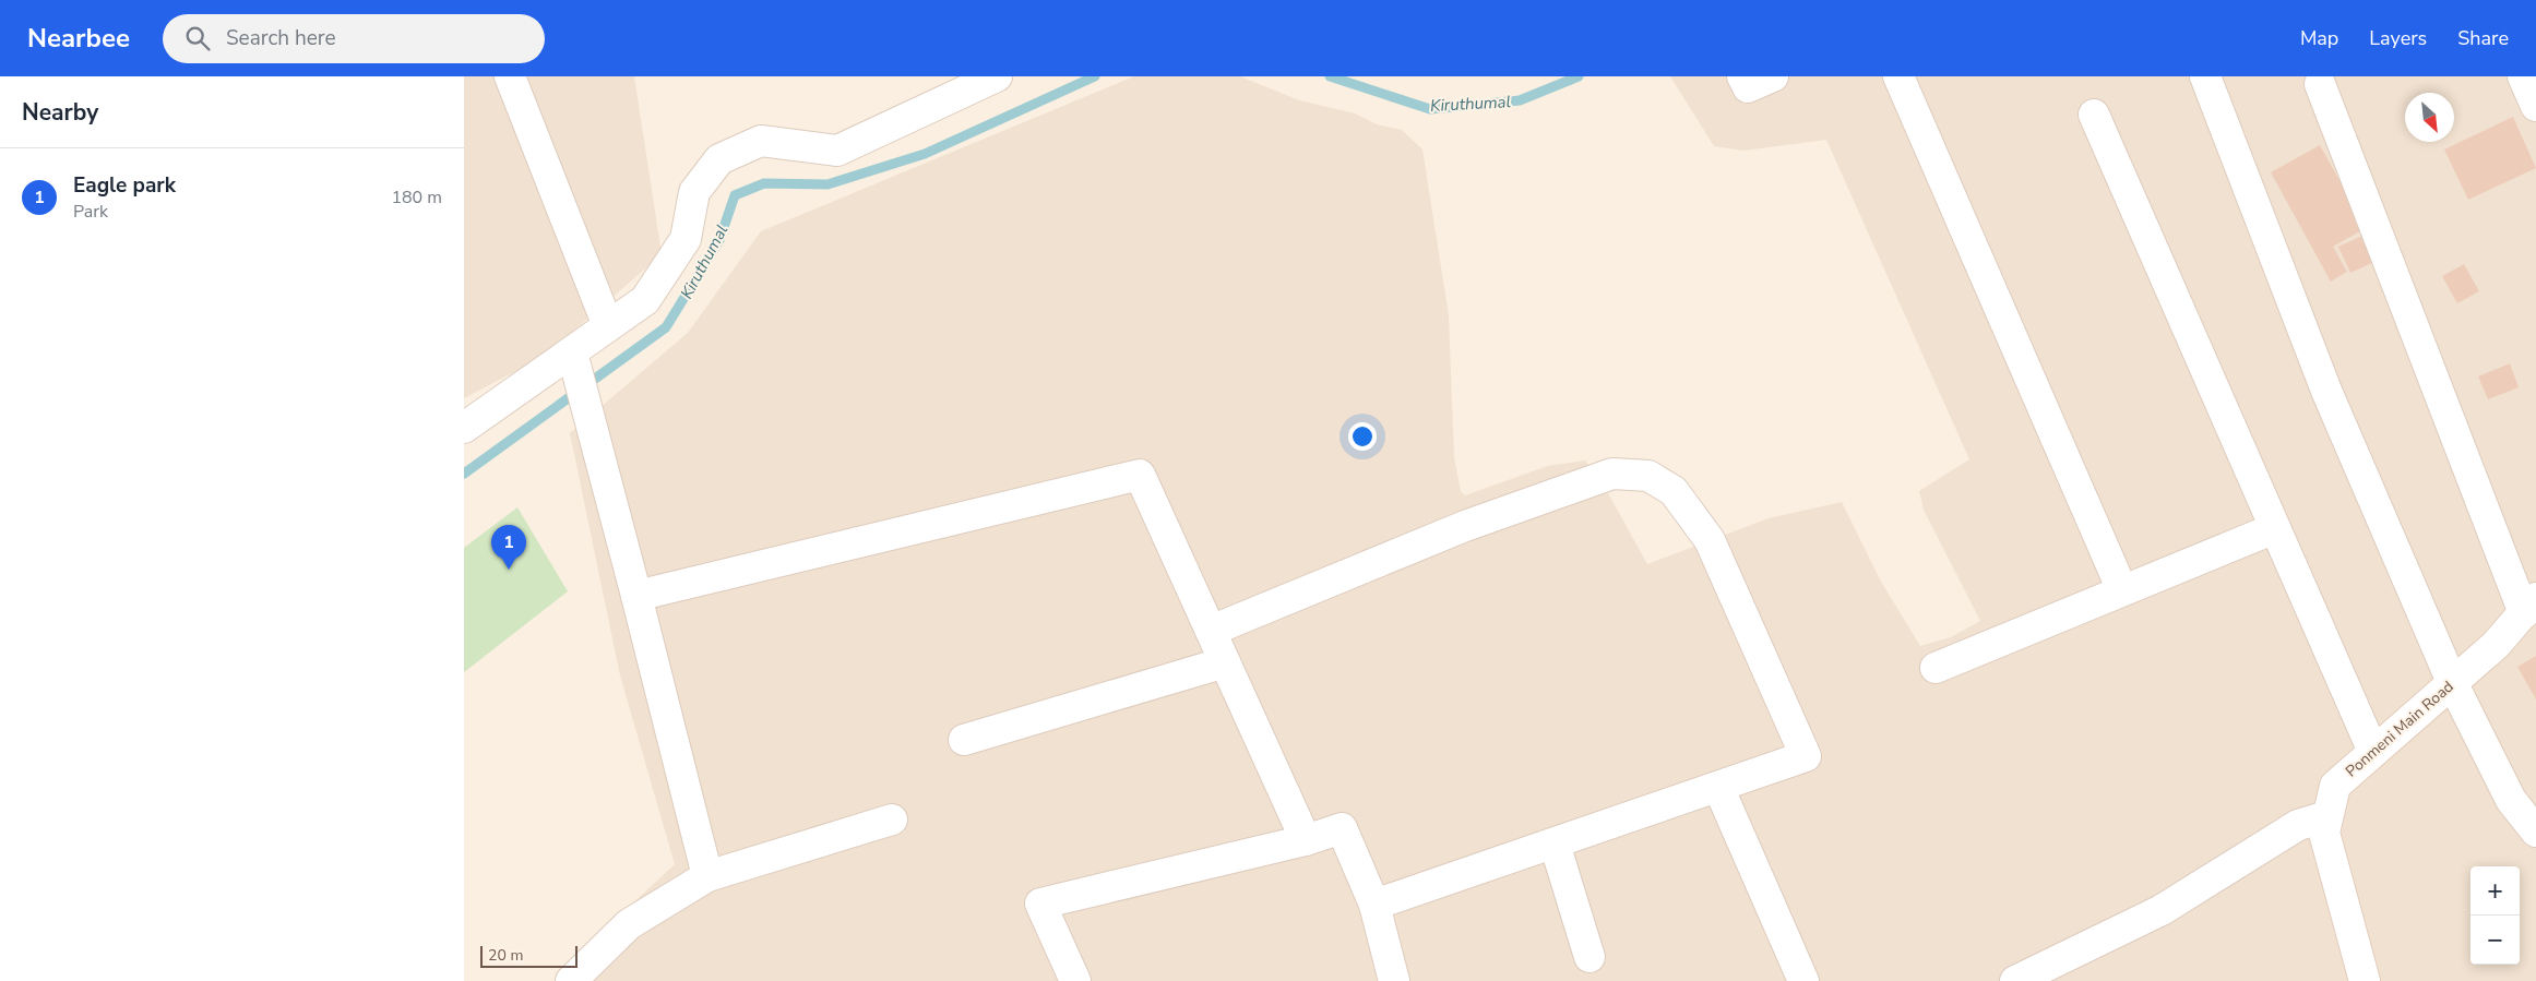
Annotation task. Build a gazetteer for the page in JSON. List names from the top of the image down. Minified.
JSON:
{"streets":{"street":["Ponmeni Main Road"]},"water":["Kiruthumal"],"scale_bar":"20 m","north":"bottom right","page":{"header":"Nearbee","search":"Search here","nav":["Map","Layers","Share"],"heading":"Nearby","list":[{"mark":"1","name":"Eagle park","note":"Park","value":"180 m"}],"pins":"1","map_buttons":["+","−"],"scale":"20 m"}}
